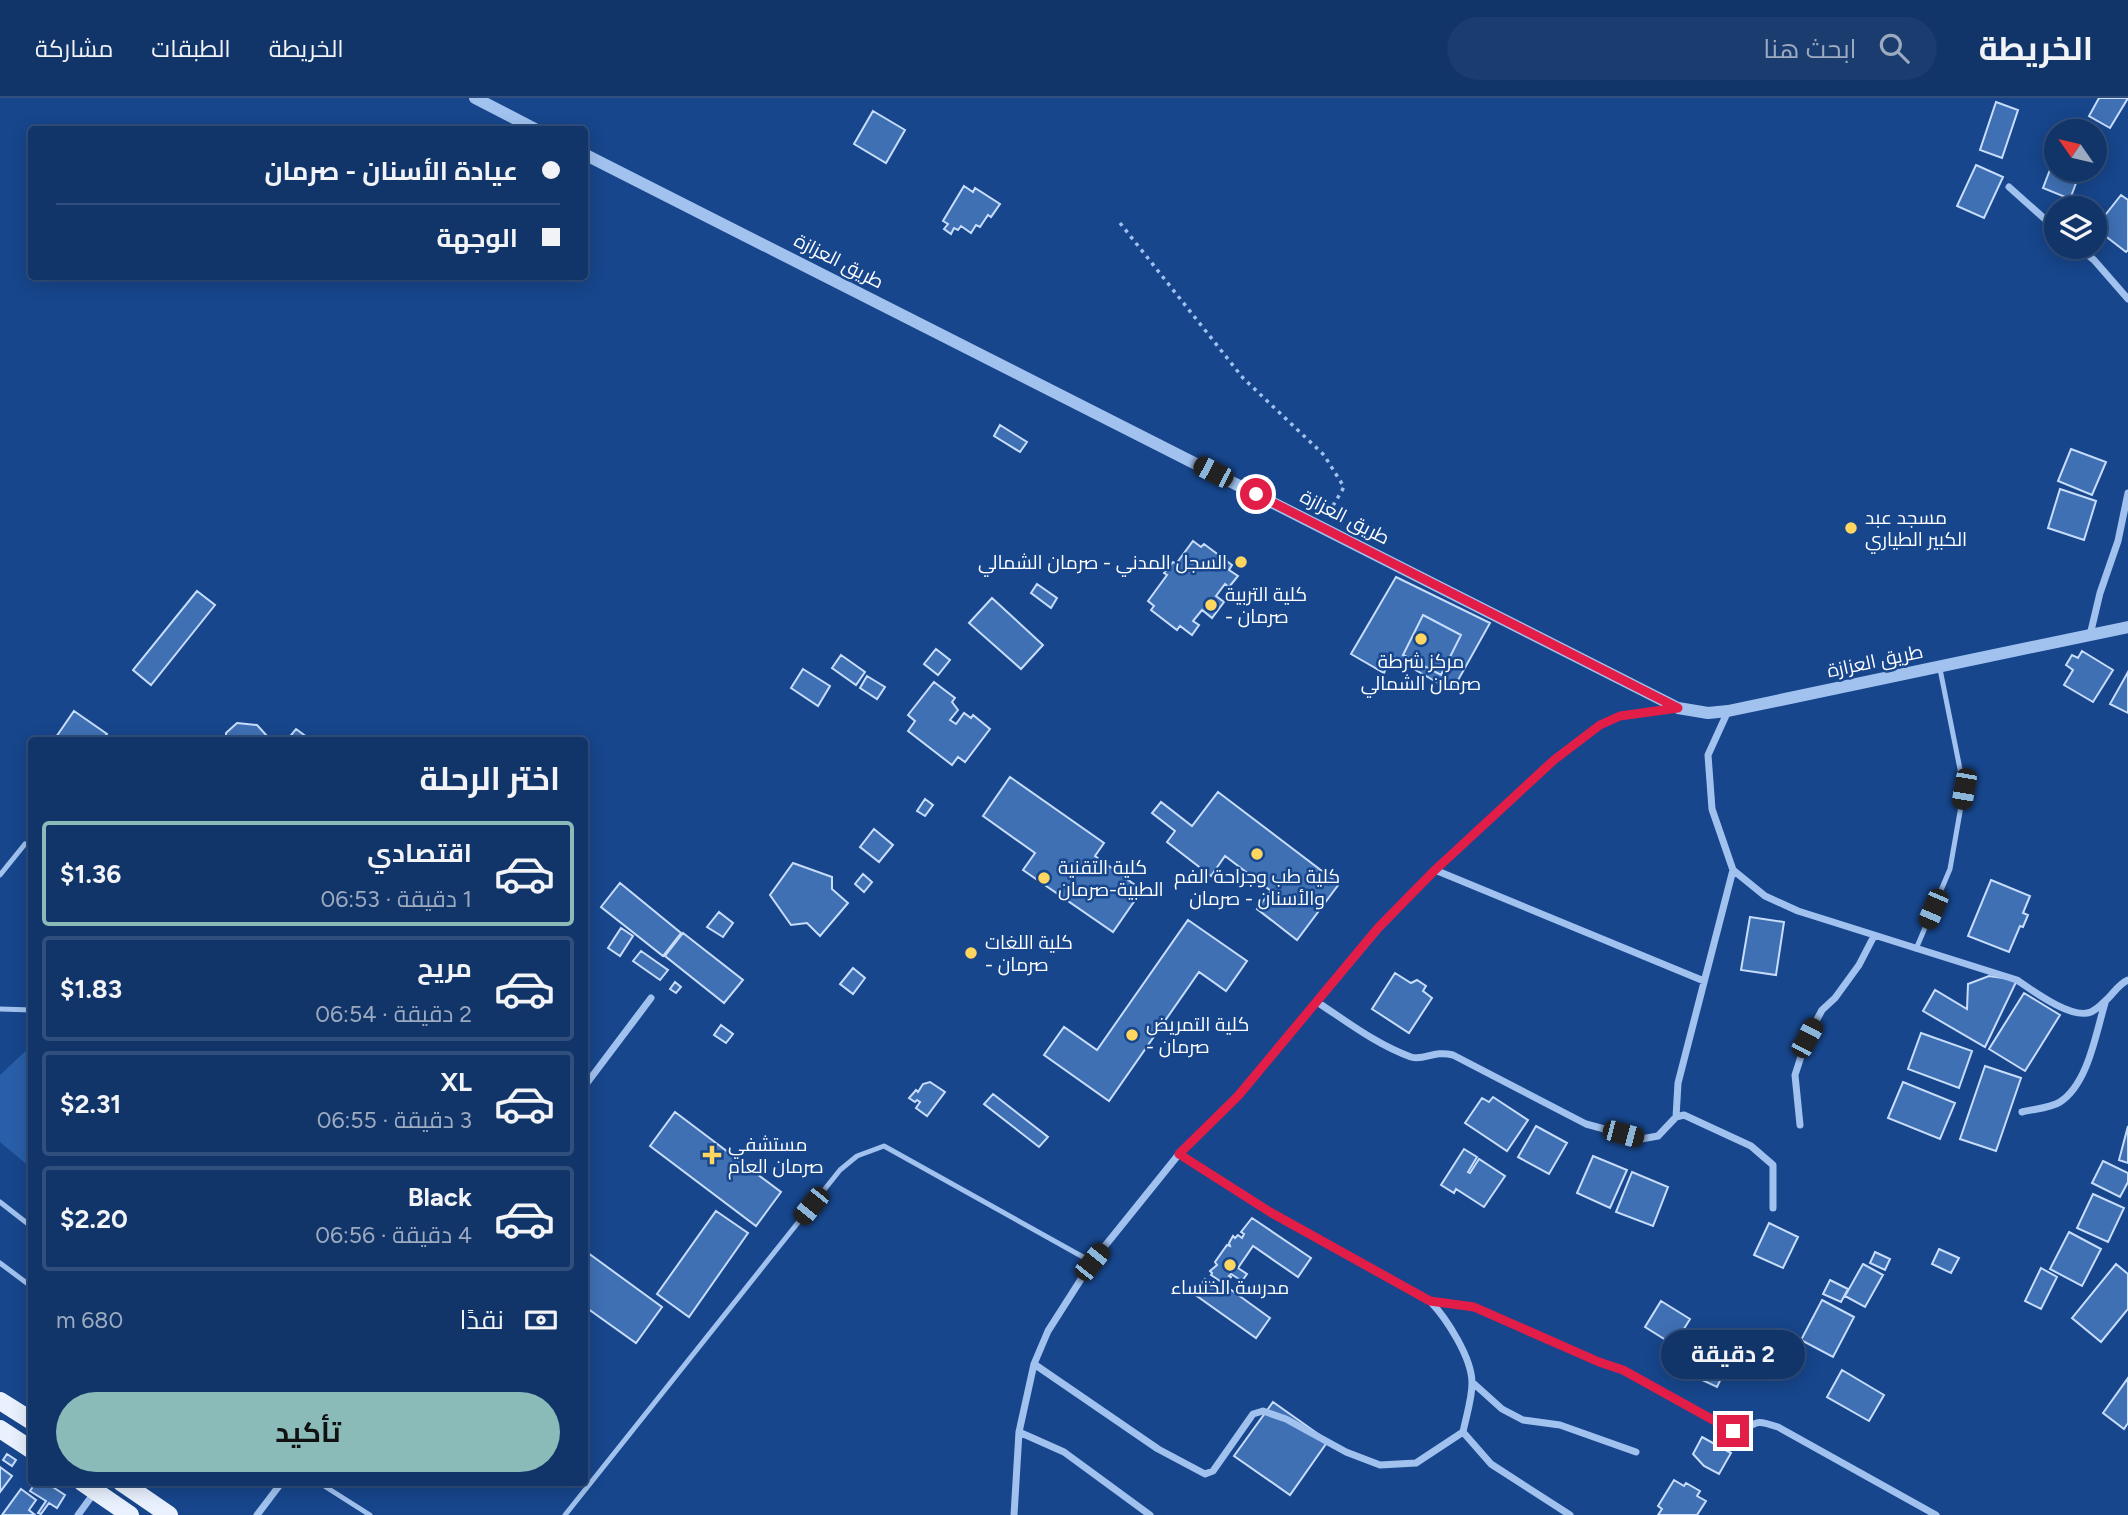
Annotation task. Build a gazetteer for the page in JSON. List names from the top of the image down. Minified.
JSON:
{"streets":{"street":["طريق العزازة"]},"places":{"other":["مسجد عبد الكبير الطياري","السجل المدني - صرمان الشمالي","كلية التربية - صرمان","مركز شرطة صرمان الشمالي","كلية طب وجراحة الفم والأسنان - صرمان","كلية التقنية الطبية-صرمان","كلية اللغات - صرمان","كلية التمريض - صرمان","مدرسة الخنساء"],"health":["مستشفي صرمان العام"]},"north":"top left","page":{"header":"الخريطة","search":"ابحث هنا","nav":["الخريطة","الطبقات","مشاركة"],"banner":["عيادة الأسنان - صرمان","الوجهة"],"heading":"اختر الرحلة","list":[{"name":"اقتصادي","note":"1 دقيقة · 06:53","value":"$1.36"},{"name":"مريح","note":"2 دقيقة · 06:54","value":"$1.83"},{"name":"XL","note":"3 دقيقة · 06:55","value":"$2.31"},{"name":"Black","note":"4 دقيقة · 06:56","value":"$2.20"}],"pay":["نقدًا","680 m"],"bubble":"2 دقيقة","buttons":"تأكيد"}}
